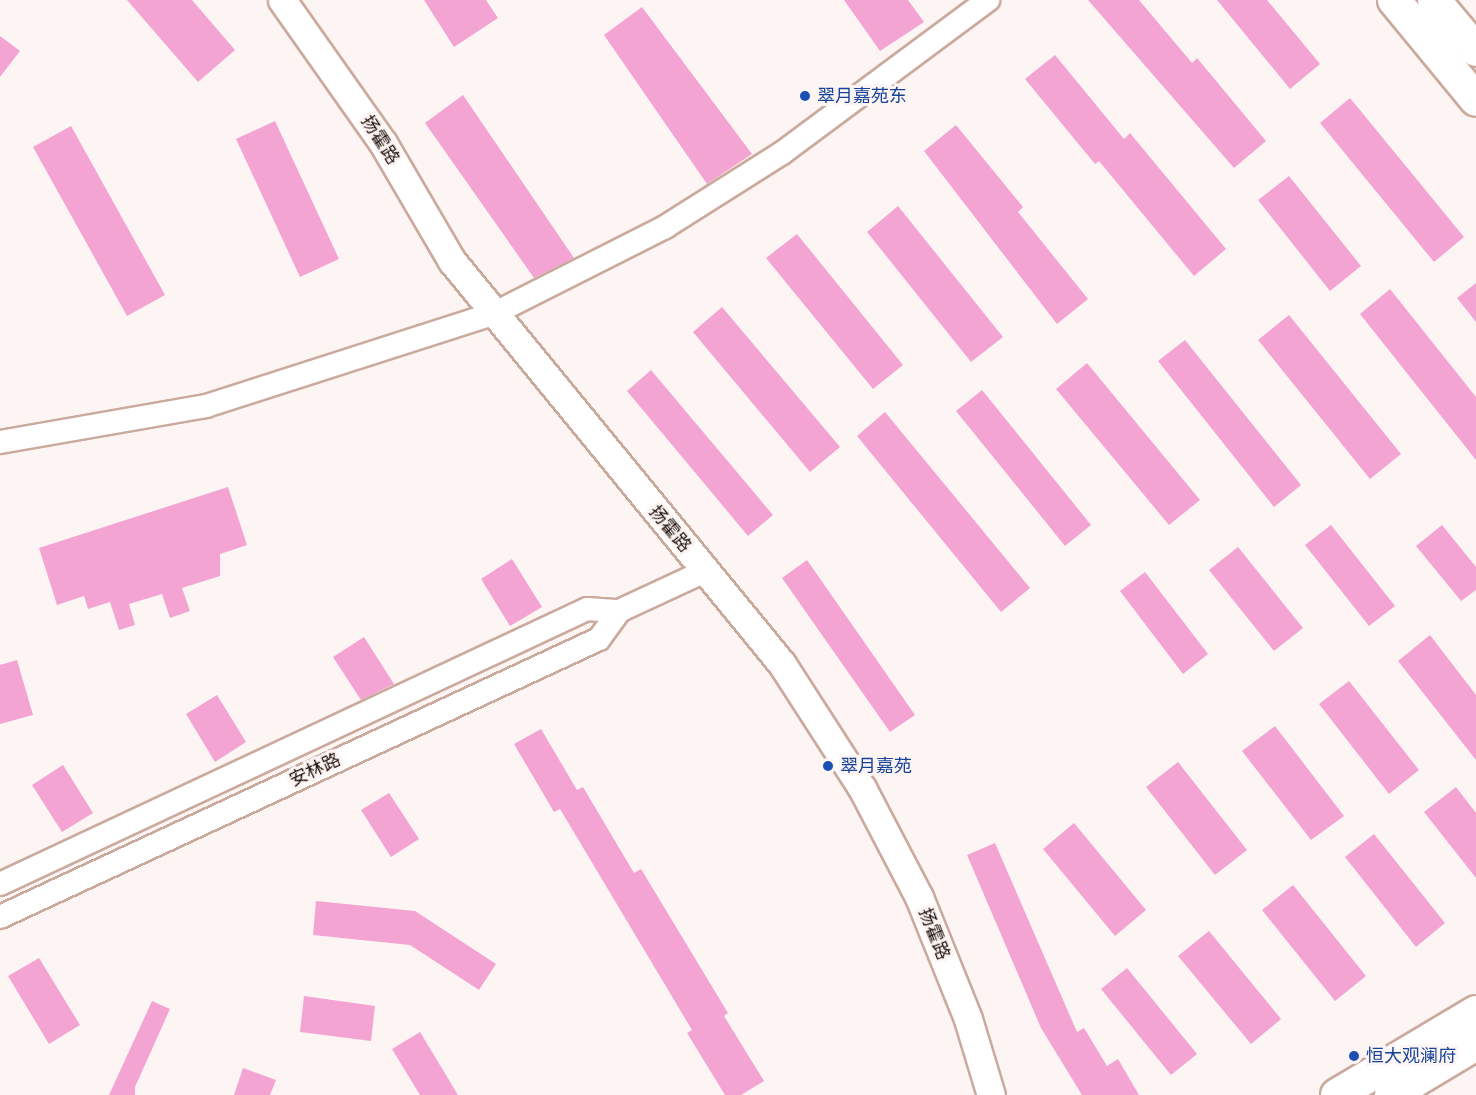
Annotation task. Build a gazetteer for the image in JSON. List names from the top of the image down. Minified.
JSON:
{"streets":{"street":["扬霍路","安林路"]},"crossings":[["扬霍路","安林路"]],"places":["翠月嘉苑东","翠月嘉苑","恒大观澜府"]}
